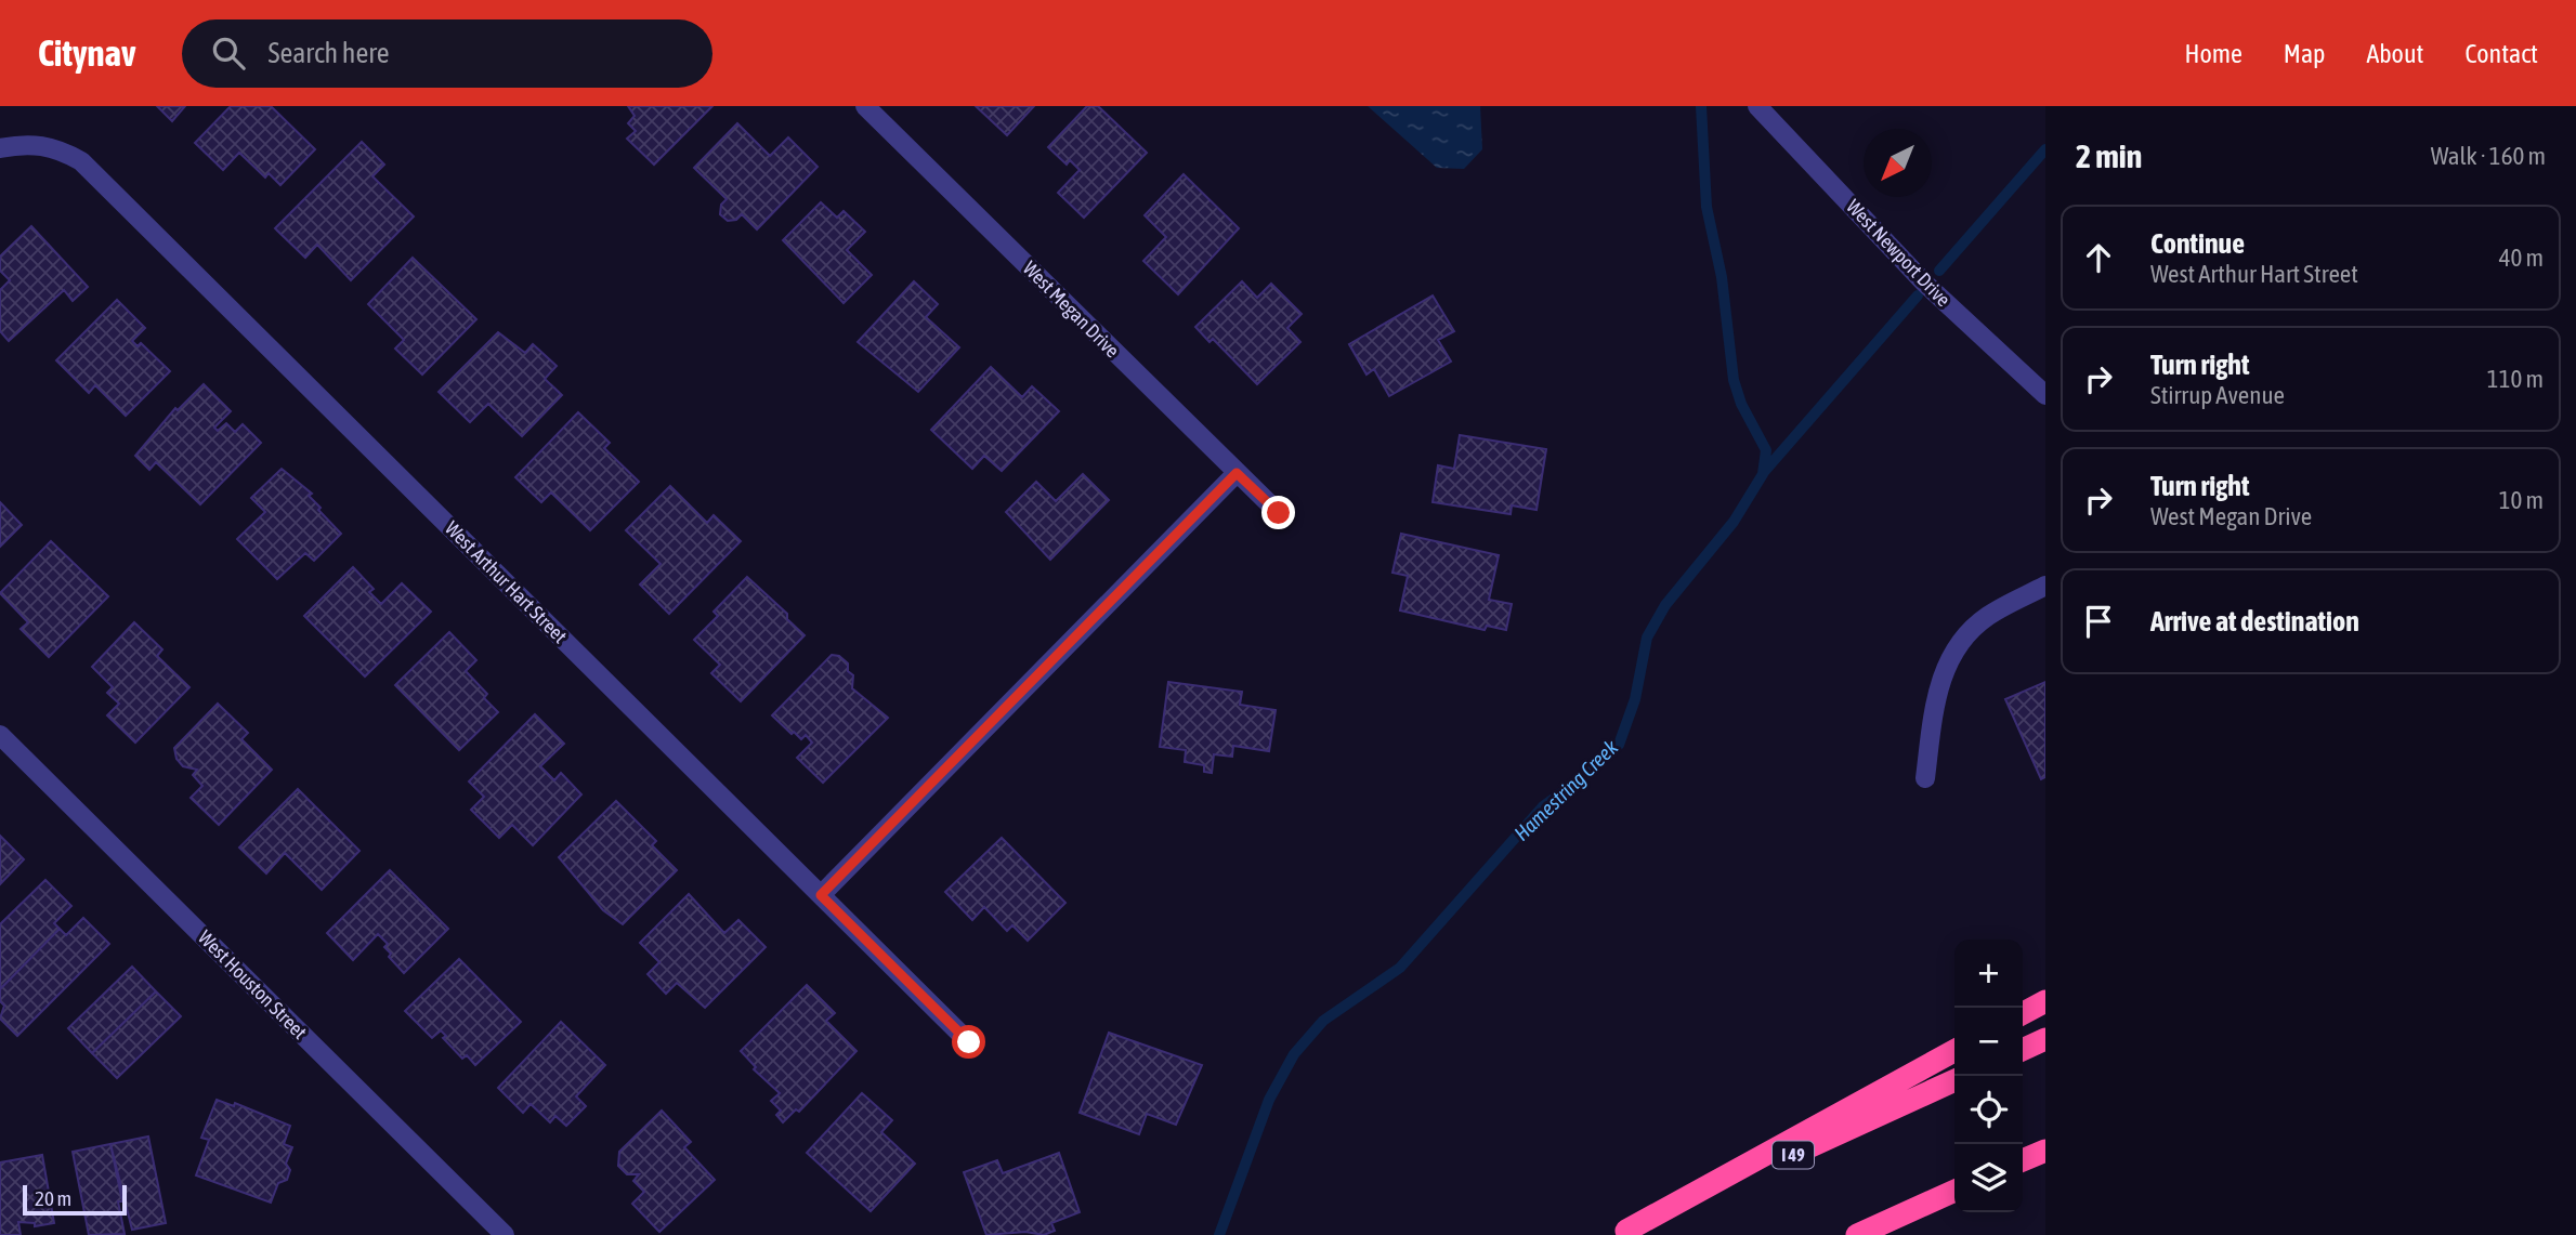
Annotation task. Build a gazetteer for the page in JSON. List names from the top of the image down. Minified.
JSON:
{"streets":{"highway":["I 49"],"street":["West Newport Drive","West Megan Drive","West Arthur Hart Street","West Houston Street"]},"water":["Hamestring Creek"],"scale_bar":"20 m","north":"bottom left","page":{"header":"Citynav","search":"Search here","nav":["Home","Map","About","Contact"],"heading":["2 min","Walk · 160 m"],"list":[["Continue","West Arthur Hart Street","40 m"],["Turn right","Stirrup Avenue","110 m"],["Turn right","West Megan Drive","10 m"],"Arrive at destination"],"map_buttons":["+","−"],"scale":"20 m"}}
